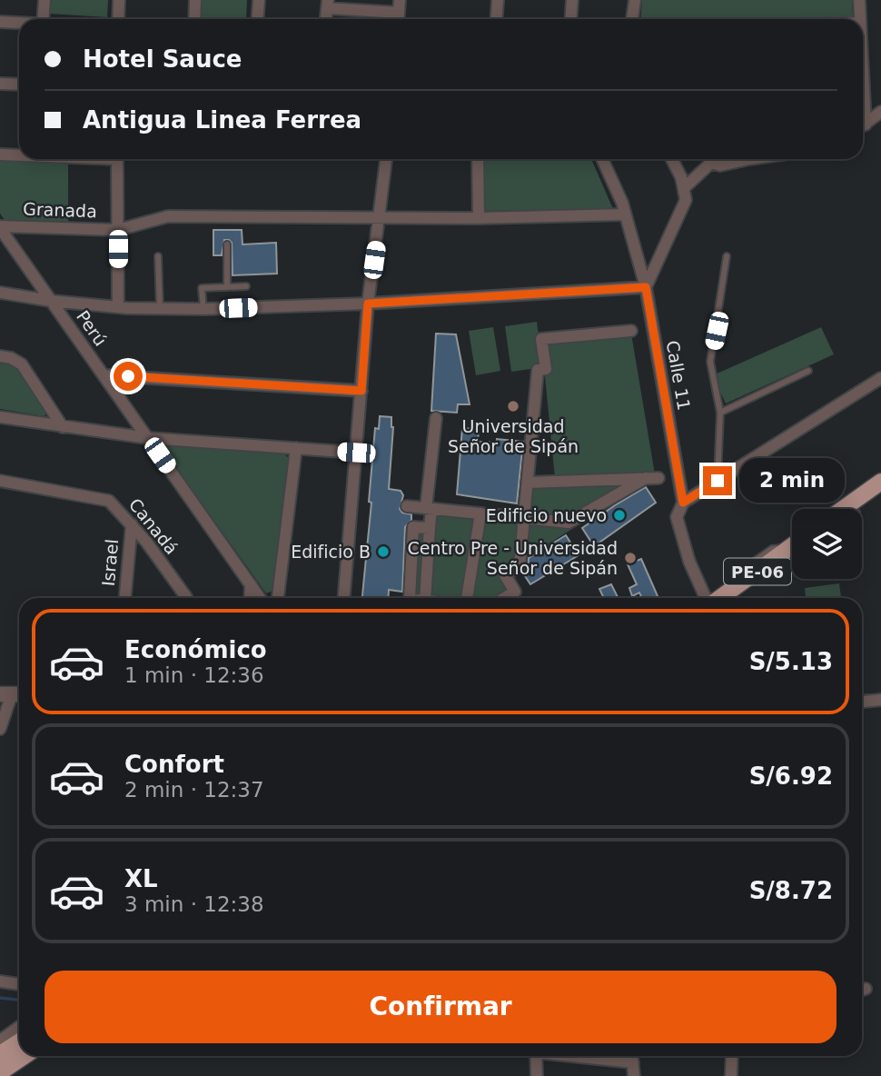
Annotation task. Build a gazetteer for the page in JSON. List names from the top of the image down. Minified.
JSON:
{"streets":{"main road":["PE-06"],"street":["Granada","Perú","Calle 11","Canadá","Israel"]},"crossings":[["Granada","Perú"],["Granada","Calle 11"],["Canadá","Israel"]],"places":["Universidad Señor de Sipán","Edificio nuevo","Edificio B","Centro Pre - Universidad Señor de Sipán"],"page":{"banner":["Hotel Sauce","Antigua Linea Ferrea"],"bubble":"2 min","list":[{"name":"Económico","note":"1 min · 12:36","value":"S/5.13"},{"name":"Confort","note":"2 min · 12:37","value":"S/6.92"},{"name":"XL","note":"3 min · 12:38","value":"S/8.72"}],"buttons":"Confirmar"}}
